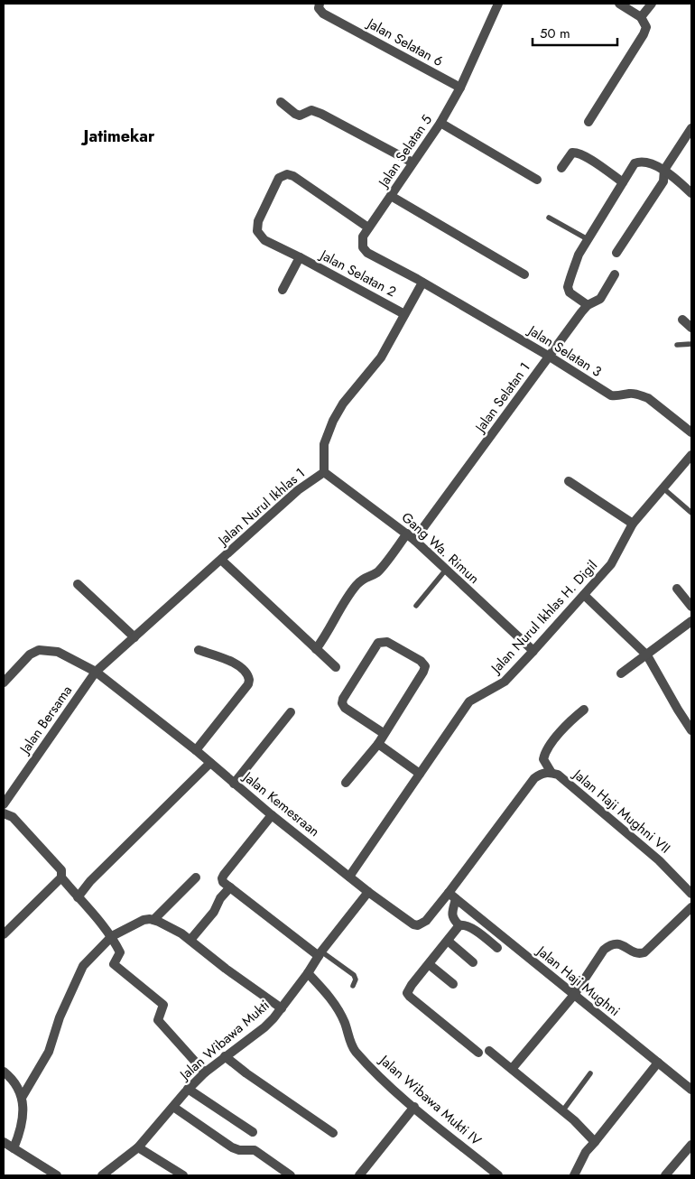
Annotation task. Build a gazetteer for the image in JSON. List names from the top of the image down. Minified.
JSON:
{"streets":{"street":["Jalan Selatan 6","Jalan Selatan 5","Jalan Selatan 2","Jalan Selatan 3","Jalan Selatan 1","Jalan Nurul Ikhlas 1","Gang Wa. Rimun","Jalan Nurul Ikhlas H. Digil","Jalan Bersama","Jalan Kemesraan","Jalan Haji Mughni VII","Jalan Haji Mughni","Jalan Wibawa Mukti","Jalan Wibawa Mukti IV"]},"crossings":[["Jalan Selatan 6","Jalan Selatan 5"],["Jalan Selatan 5","Jalan Selatan 2"],["Jalan Selatan 5","Jalan Selatan 3"],["Jalan Selatan 5","Jalan Nurul Ikhlas 1"],["Jalan Selatan 2","Jalan Nurul Ikhlas 1"],["Jalan Selatan 3","Jalan Selatan 1"],["Jalan Selatan 3","Jalan Nurul Ikhlas 1"],["Jalan Selatan 1","Gang Wa. Rimun"],["Jalan Nurul Ikhlas 1","Gang Wa. Rimun"],["Jalan Nurul Ikhlas 1","Jalan Bersama"],["Jalan Nurul Ikhlas 1","Jalan Kemesraan"],["Gang Wa. Rimun","Jalan Nurul Ikhlas H. Digil"],["Jalan Nurul Ikhlas H. Digil","Jalan Kemesraan"],["Jalan Bersama","Jalan Kemesraan"],["Jalan Kemesraan","Jalan Haji Mughni"],["Jalan Kemesraan","Jalan Wibawa Mukti"],["Jalan Wibawa Mukti","Jalan Wibawa Mukti IV"]],"districts":["Jatimekar"],"scale_bar":"50 m"}
